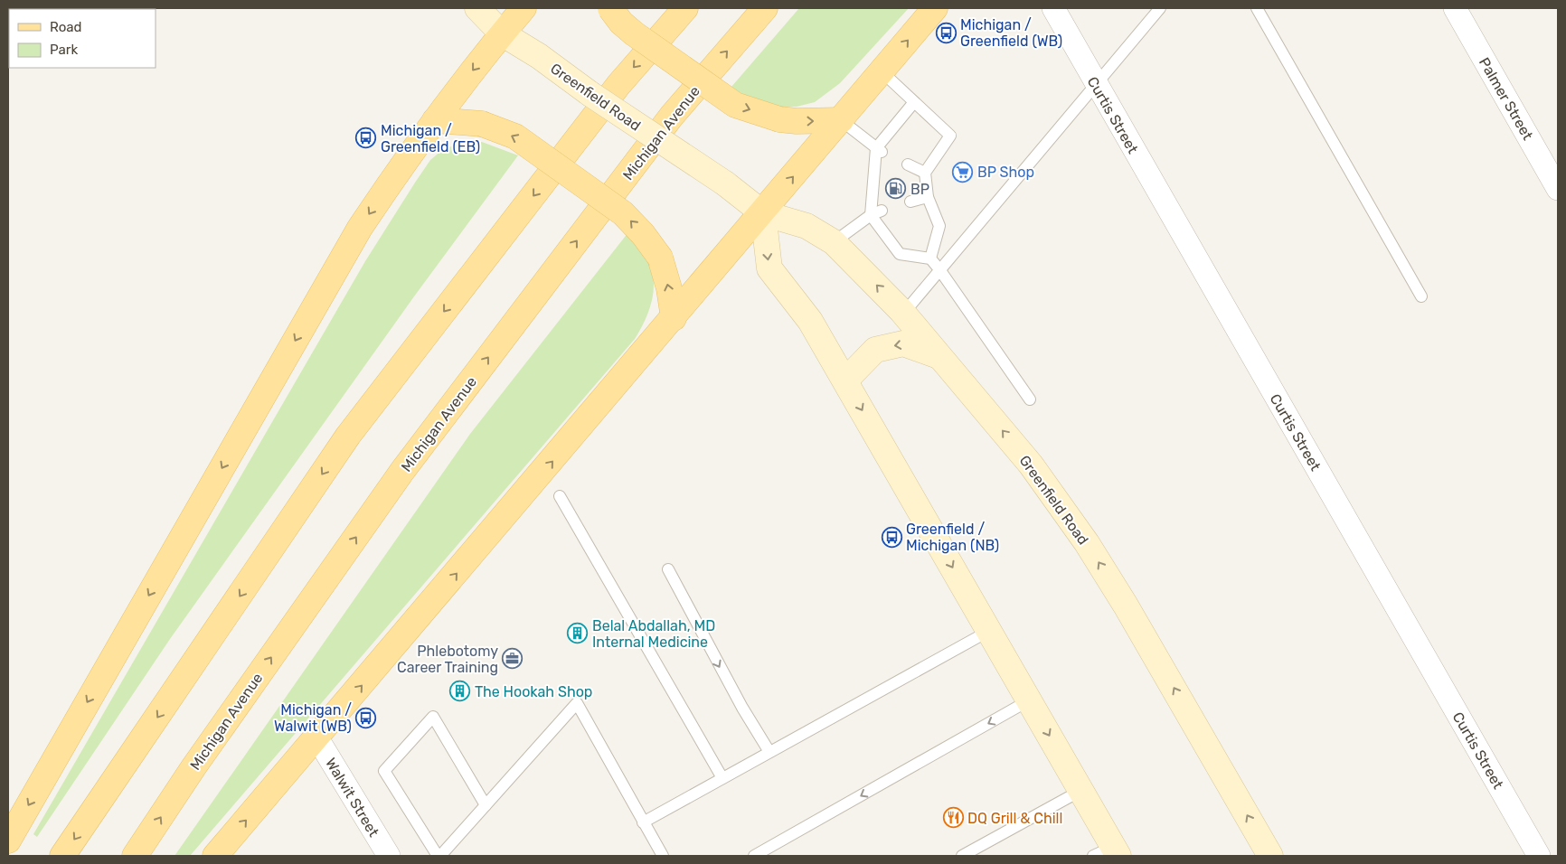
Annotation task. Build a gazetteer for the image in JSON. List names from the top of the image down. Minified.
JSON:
{"streets":{"main road":["Greenfield Road","Michigan Avenue"],"street":["Palmer Street","Curtis Street","Walwit Street"]},"places":{"bus stop":["Michigan / Greenfield (WB)","Michigan / Greenfield (EB)","Greenfield / Michigan (NB)","Michigan / Walwit (WB)"],"supermarket":["BP Shop"],"fuel station":["BP"],"building":["Belal Abdallah, MD Internal Medicine","The Hookah Shop"],"office":["Phlebotomy Career Training"],"restaurant":["DQ Grill & Chill"]},"legend":["Road","Park"]}
